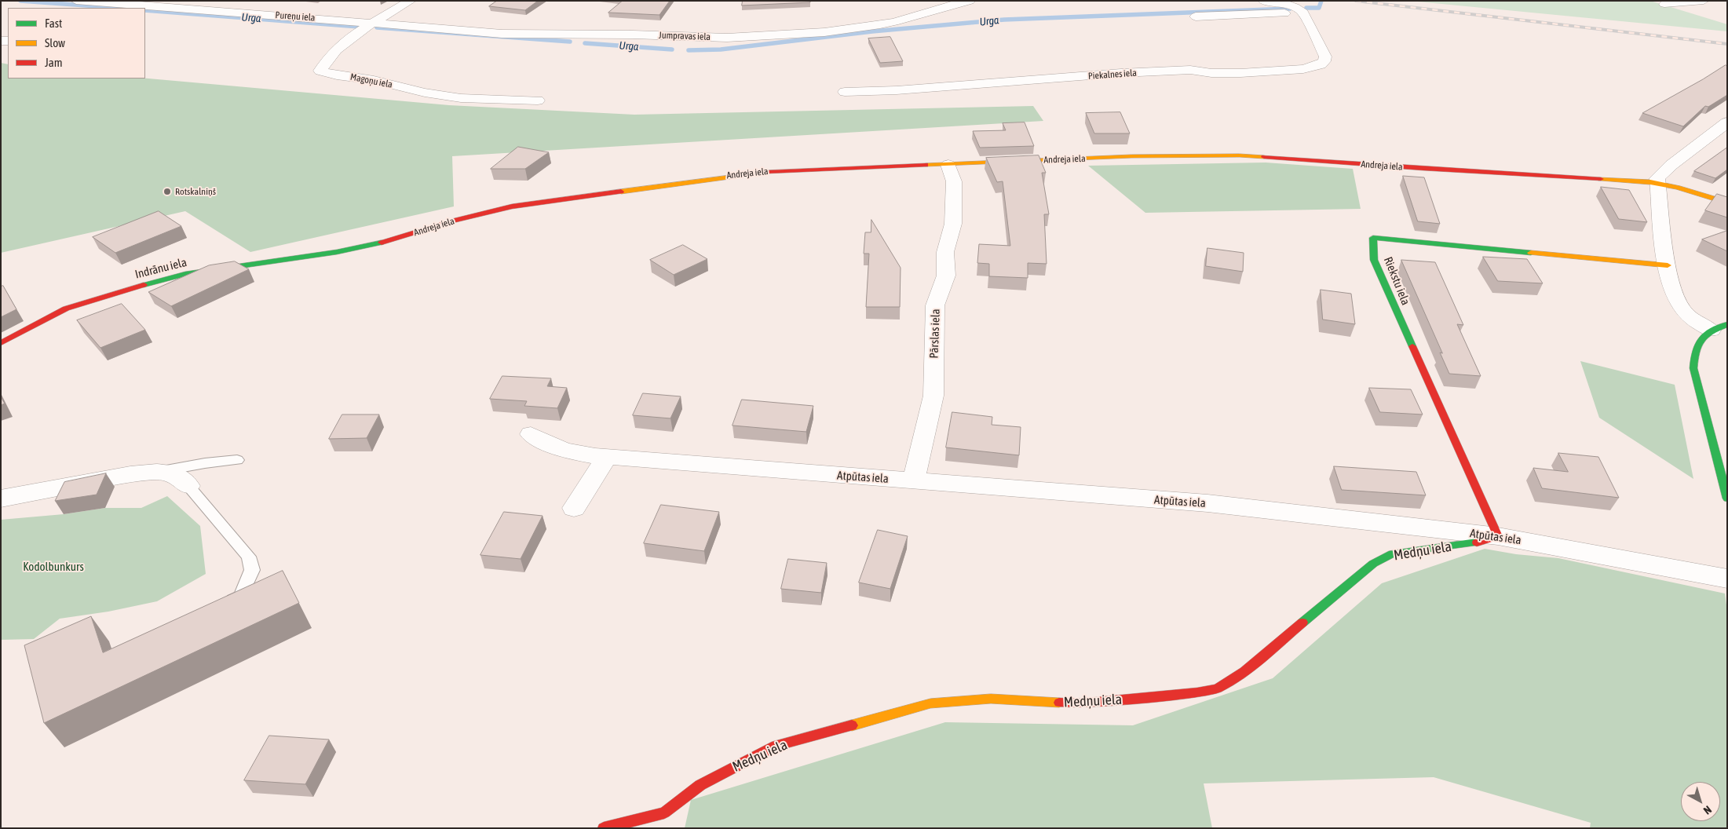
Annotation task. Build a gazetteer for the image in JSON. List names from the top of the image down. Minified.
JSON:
{"streets":{"street":["Pureņu iela","Jumpravas iela","Piekalnes iela","Magoņu iela","Andreja iela","Indrānu iela","Riekstu iela","Pārslas iela","Atpūtas iela","Medņu iela"]},"crossings":[["Pureņu iela","Jumpravas iela"],["Pureņu iela","Magoņu iela"],["Jumpravas iela","Magoņu iela"],["Andreja iela","Indrānu iela"],["Andreja iela","Pārslas iela"],["Riekstu iela","Atpūtas iela"],["Riekstu iela","Medņu iela"],["Pārslas iela","Atpūtas iela"],["Atpūtas iela","Medņu iela"]],"water":["Urga"],"parks":["Kodolbunkurs"],"places":["Rotskalniņš"],"legend":["Fast","Slow","Jam"],"north":"bottom right"}
